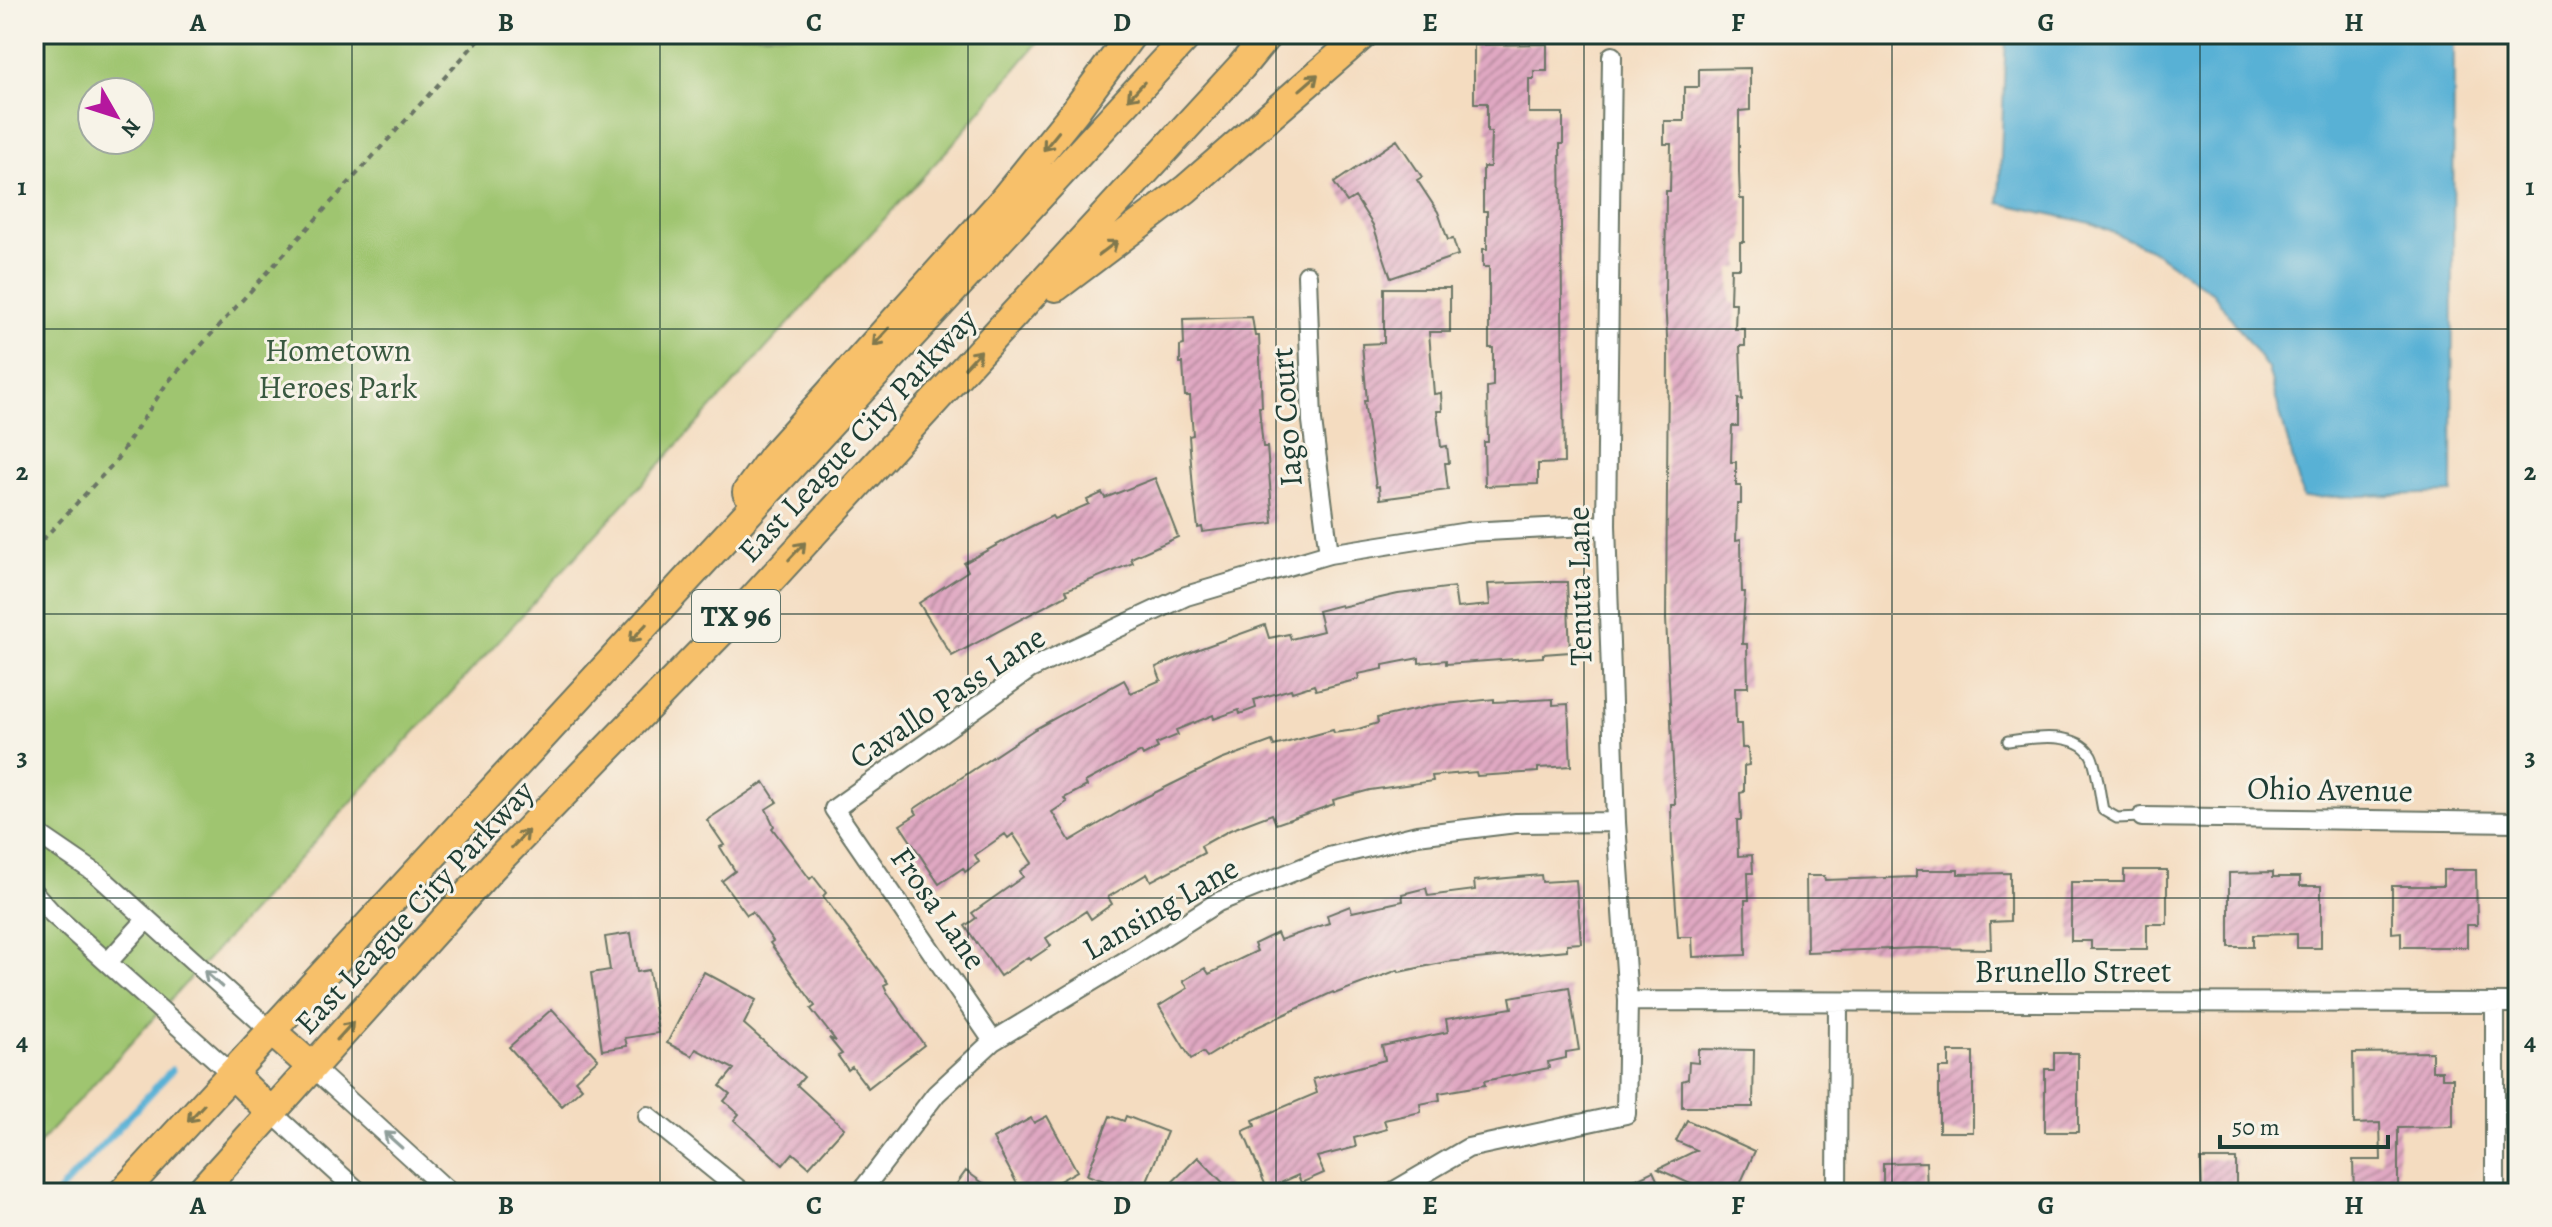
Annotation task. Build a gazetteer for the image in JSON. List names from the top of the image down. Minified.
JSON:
{"streets":{"main road":["East League City Parkway","TX 96"],"street":["Iago Court","Tenuta Lane","Cavallo Pass Lane","Ohio Avenue","Frosa Lane","Lansing Lane","Brunello Street"]},"crossings":[["Iago Court","Cavallo Pass Lane"],["Tenuta Lane","Cavallo Pass Lane"],["Tenuta Lane","Lansing Lane"],["Tenuta Lane","Brunello Street"],["Cavallo Pass Lane","Frosa Lane"],["Frosa Lane","Lansing Lane"]],"parks":["Hometown Heroes Park"],"scale_bar":"50 m","north":"bottom right","grid":{"columns":["A","B","C","D","E","F","G","H"],"rows":["1","2","3","4"]}}
